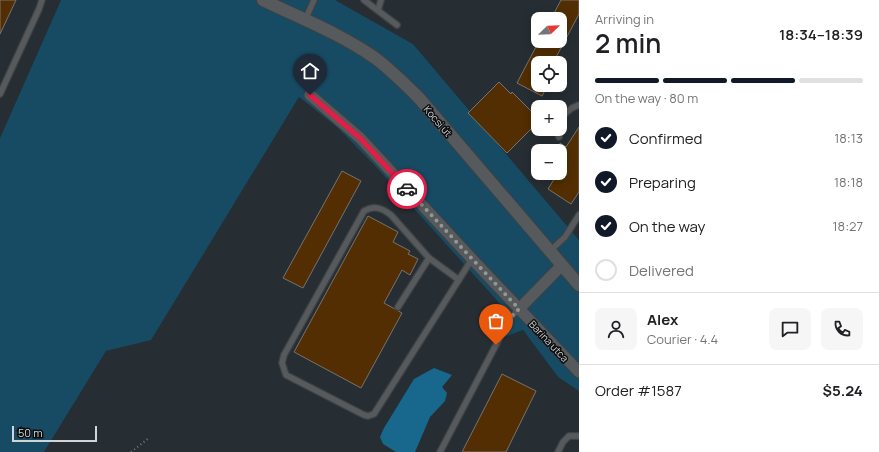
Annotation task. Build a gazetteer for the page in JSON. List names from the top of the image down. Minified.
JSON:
{"streets":{"main road":["Kocsi út"],"street":["Barina utca"]},"scale_bar":"50 m","north":"top right","page":{"heading":["2 min","Arriving in","18:34–18:39"],"panel":["Alex","Courier · 4.4","Order #1587","$5.24"],"map_buttons":["+","−"],"bar":"On the way · 80 m","list":[["Confirmed","18:13"],["Preparing","18:18"],["On the way","18:27"],"Delivered"],"scale":"50 m"}}
